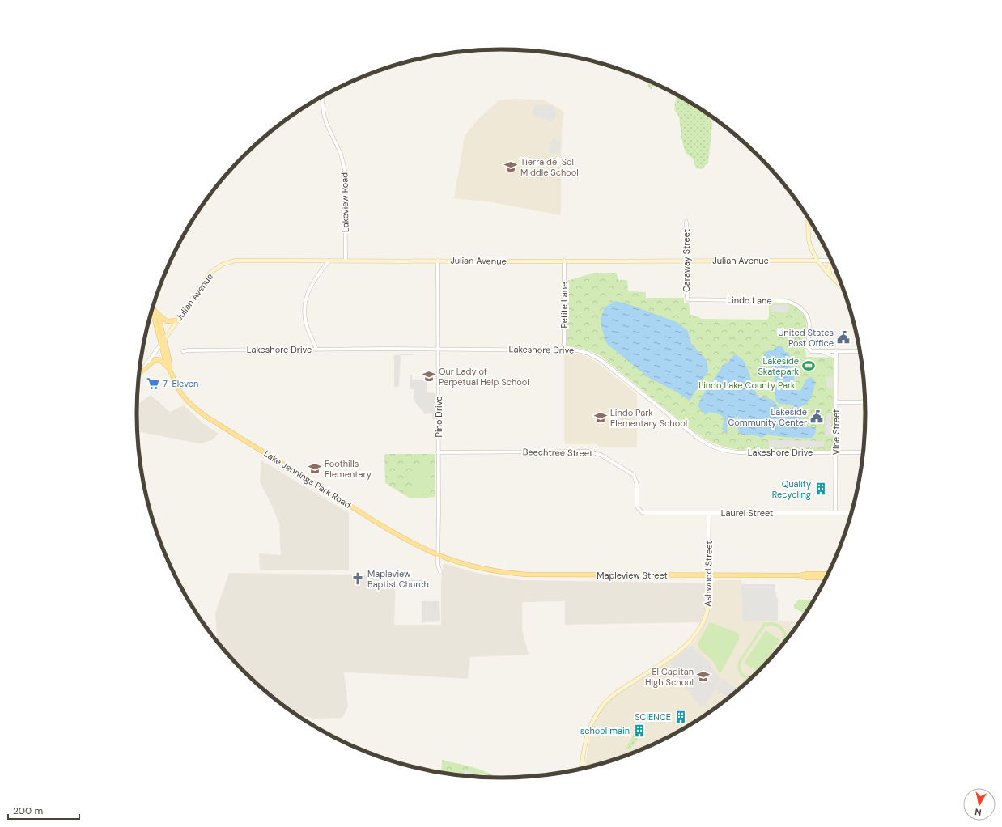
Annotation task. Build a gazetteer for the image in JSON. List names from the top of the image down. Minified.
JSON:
{"streets":{"main road":["Julian Avenue","Lake Jennings Park Road","Ashwood Street","Mapleview Street"],"street":["Lakeview Road","Caraway Street","Lindo Lane","Petite Lane","Lakeshore Drive","Pino Drive","Vine Street","Beechtree Street","Laurel Street"]},"crossings":[["Lakeview Road","Julian Avenue"],["Julian Avenue","Caraway Street"],["Julian Avenue","Petite Lane"],["Julian Avenue","Pino Drive"],["Julian Avenue","Lake Jennings Park Road"],["Caraway Street","Lindo Lane"],["Petite Lane","Lakeshore Drive"],["Lakeshore Drive","Pino Drive"],["Lakeshore Drive","Vine Street"],["Pino Drive","Beechtree Street"],["Pino Drive","Lake Jennings Park Road"],["Vine Street","Laurel Street"],["Beechtree Street","Laurel Street"],["Lake Jennings Park Road","Mapleview Street"],["Laurel Street","Ashwood Street"],["Ashwood Street","Mapleview Street"]],"parks":["Lindo Lake County Park"],"places":{"school or university":["Tierra del Sol Middle School","Our Lady of Perpetual Help School","Lindo Park Elementary School","Foothills Elementary","El Capitan High School"],"public building":["United States Post Office","Lakeside Community Center"],"sports":["Lakeside Skatepark"],"supermarket":["7-Eleven"],"building":["Quality Recycling","SCIENCE","school main"],"church":["Mapleview Baptist Church"]},"scale_bar":"200 m","north":"bottom"}
